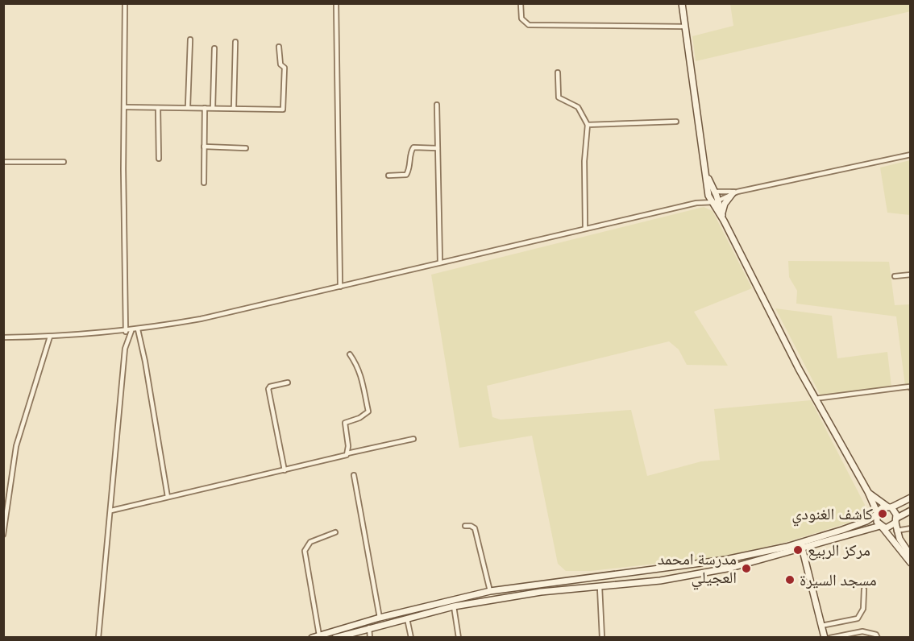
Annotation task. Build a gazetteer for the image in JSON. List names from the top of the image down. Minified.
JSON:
{"places":["كاشف الغنودي","مركز الربيع","مدرسة امحمد العجيلي","مسجد السيرة"]}
